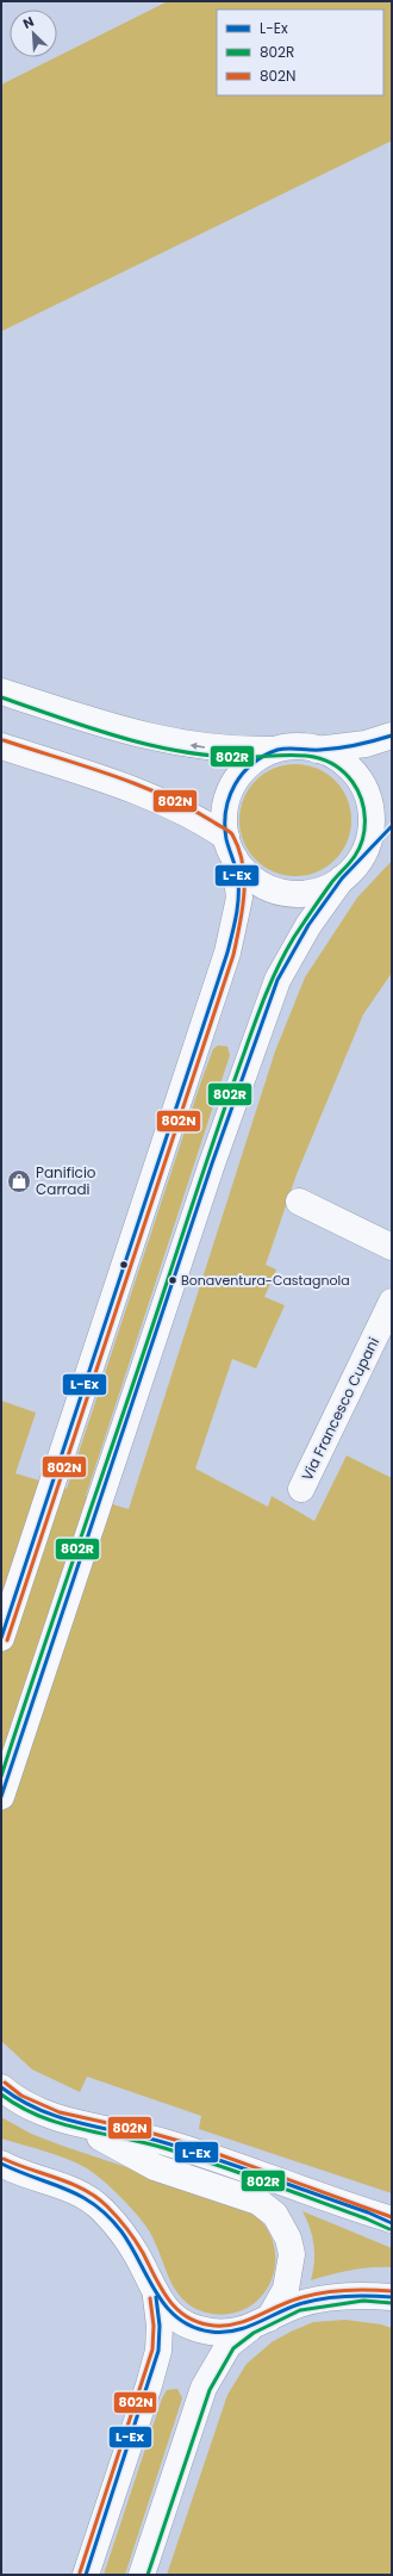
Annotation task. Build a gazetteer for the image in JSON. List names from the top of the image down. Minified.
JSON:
{"streets":{"main road":["Via Francesco Cupani"]},"places":{"shop":["Panificio Carradi"],"other":["Bonaventura-Castagnola"]},"lines":["transit line 802R","transit line L-Ex","transit line 802N"],"legend":["L-Ex","802R","802N"],"north":"top left"}
